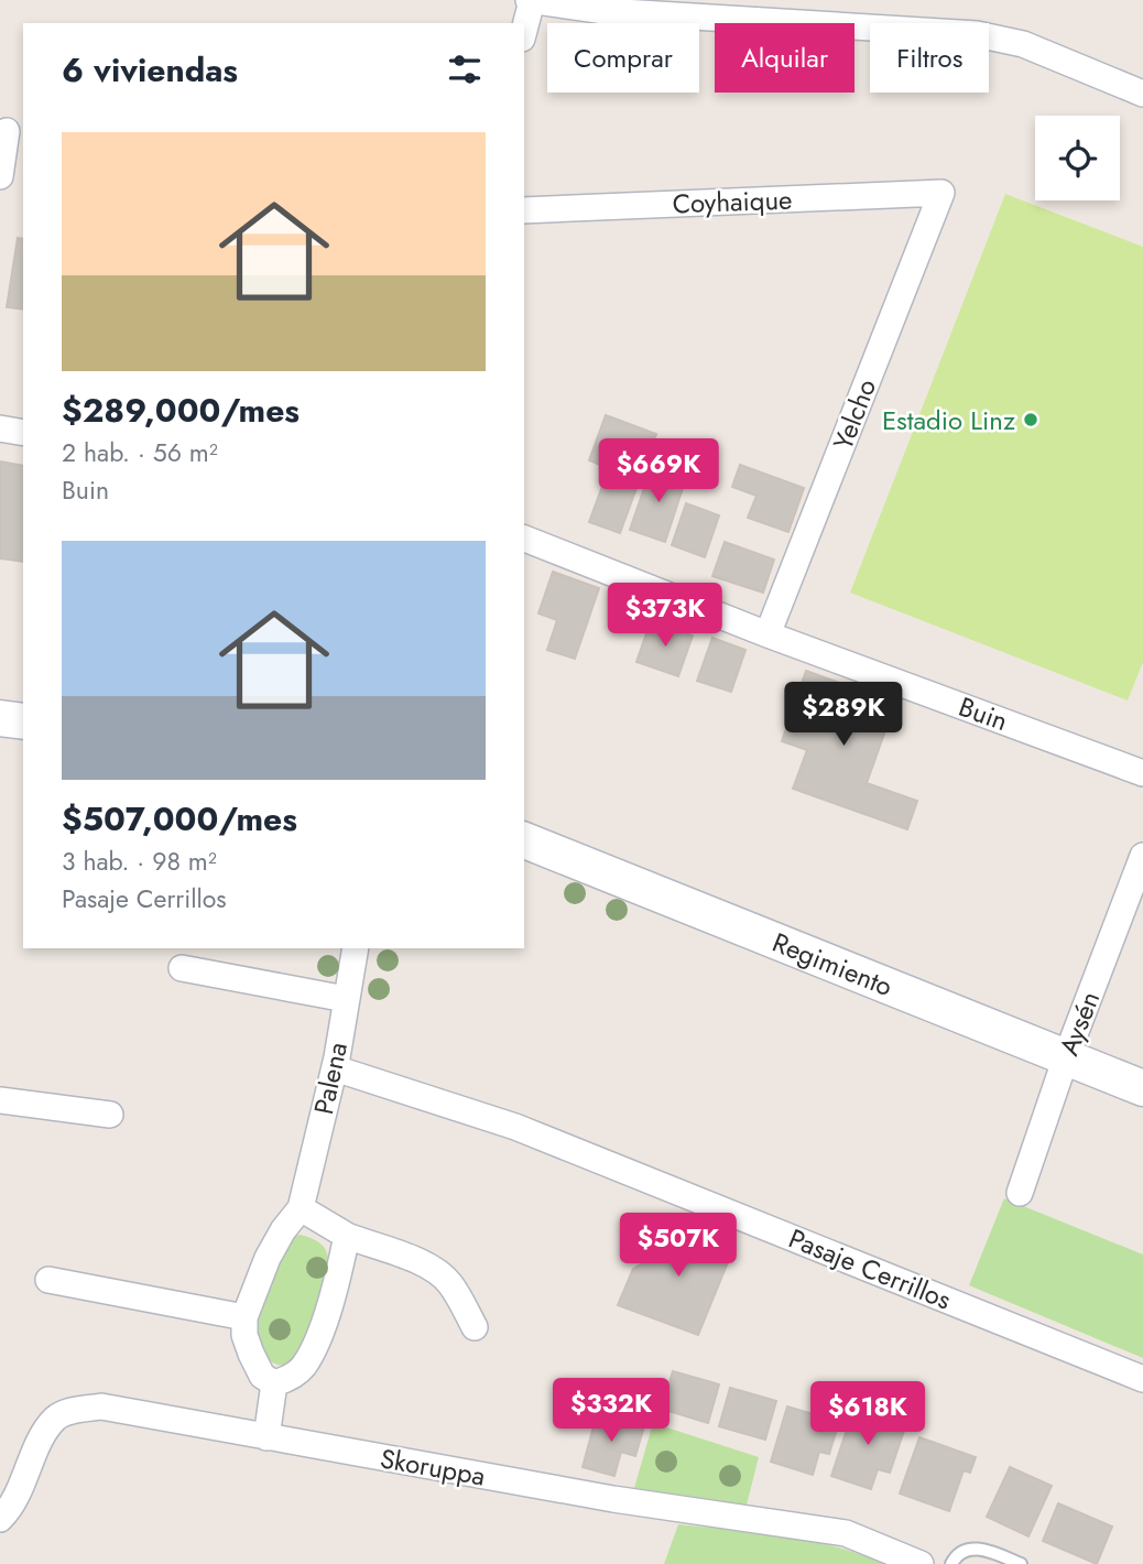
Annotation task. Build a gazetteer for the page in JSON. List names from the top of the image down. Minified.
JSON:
{"streets":{"main road":["Regimiento"],"street":["Coyhaique","Yelcho","Buin","Aysén","Palena","Pasaje Cerrillos","Skoruppa"]},"crossings":[["Coyhaique","Yelcho"],["Yelcho","Buin"],["Regimiento","Aysén"],["Palena","Pasaje Cerrillos"]],"places":["Estadio Linz"],"page":{"chip":["Comprar","Alquilar","Filtros"],"heading":"6 viviendas","list":[{"name":"$289,000/mes","note":"2 hab. · 56 m² · Buin"},{"name":"$507,000/mes","note":"3 hab. · 98 m² · Pasaje Cerrillos"}],"price":["$669K","$373K","$289K","$507K","$332K","$618K"]}}
